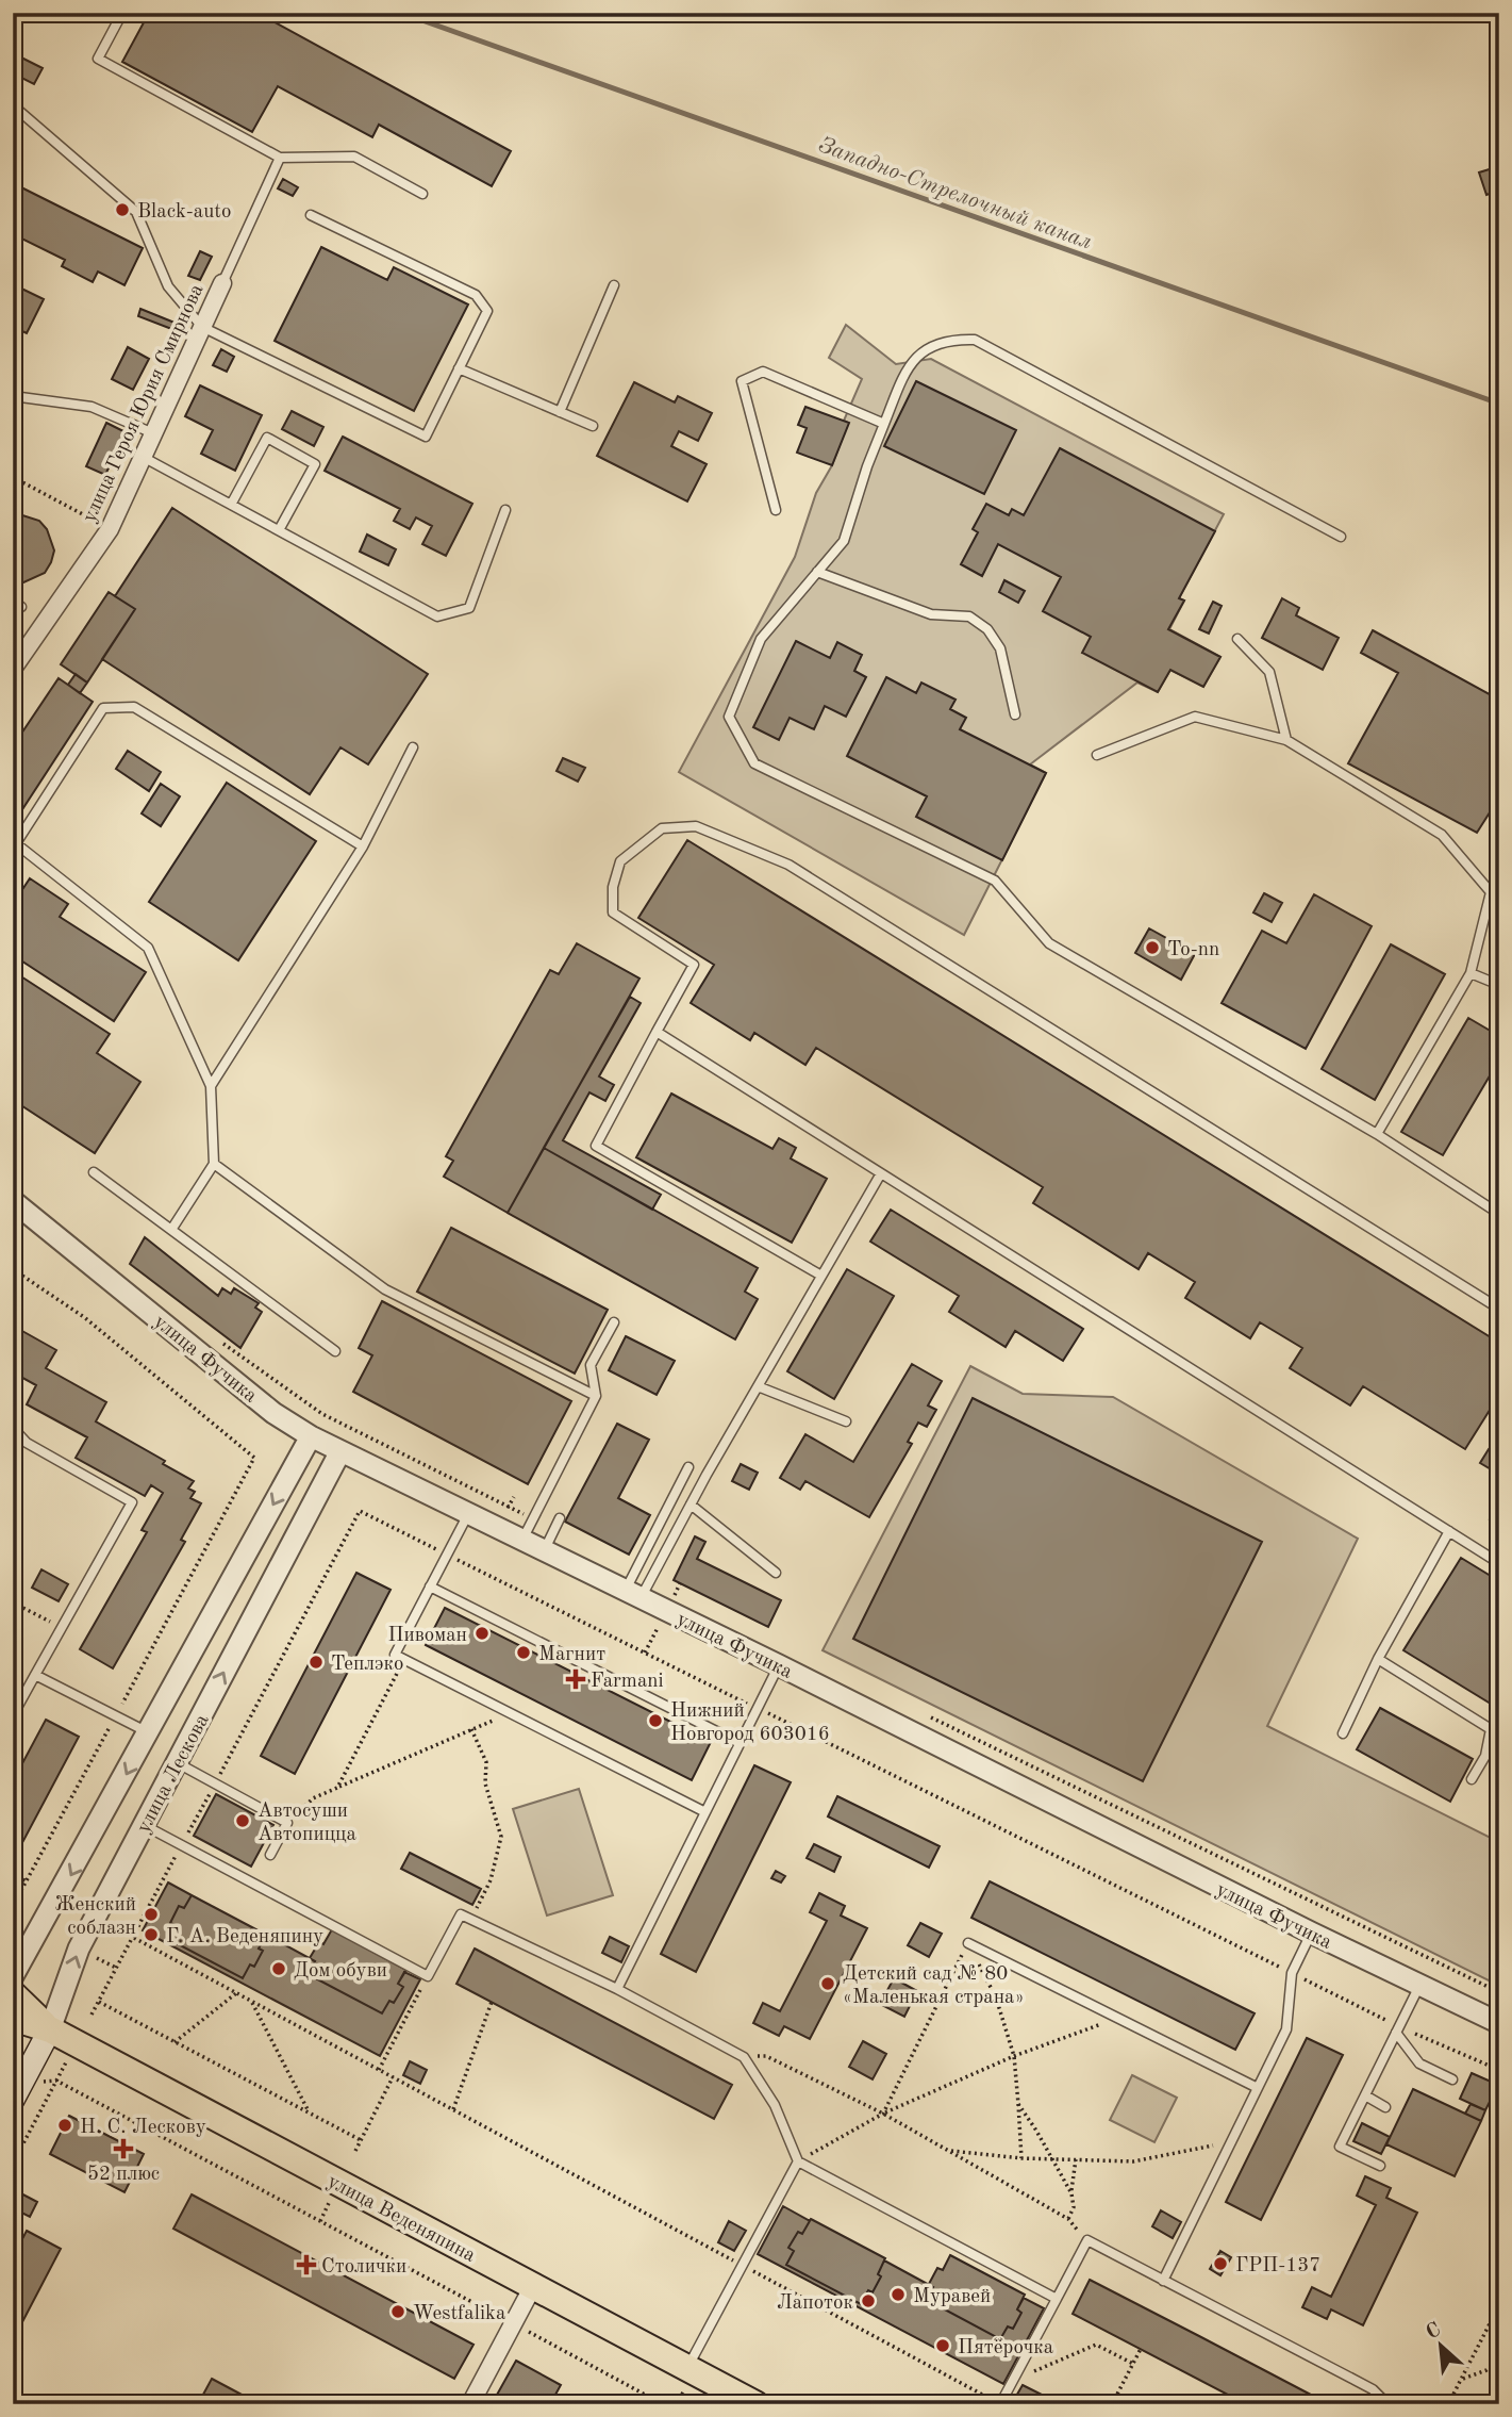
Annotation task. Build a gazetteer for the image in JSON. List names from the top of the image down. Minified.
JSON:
{"streets":{"main road":["улица Лескова","улица Веденяпина"],"street":["улица Героя Юрия Смирнова","улица Фучика"]},"crossings":[["улица Фучика","улица Лескова"],["улица Лескова","улица Веденяпина"]],"water":["Западно-Стрелочный канал"],"places":{"other":["Black-auto","To-nn","Пивоман","Магнит","Теплэко","Нижний Новгород 603016","Автосуши Автопицца","Женский соблазн","Г. А. Веденяпину","Дом обуви","Детский сад № 80 «Маленькая страна»","Н. С. Лескову","ГРП-137","Муравей","Лапоток","Westfalika","Пятёрочка"],"health":["Farmani","52 плюс","Столички"]},"north":"top left"}
